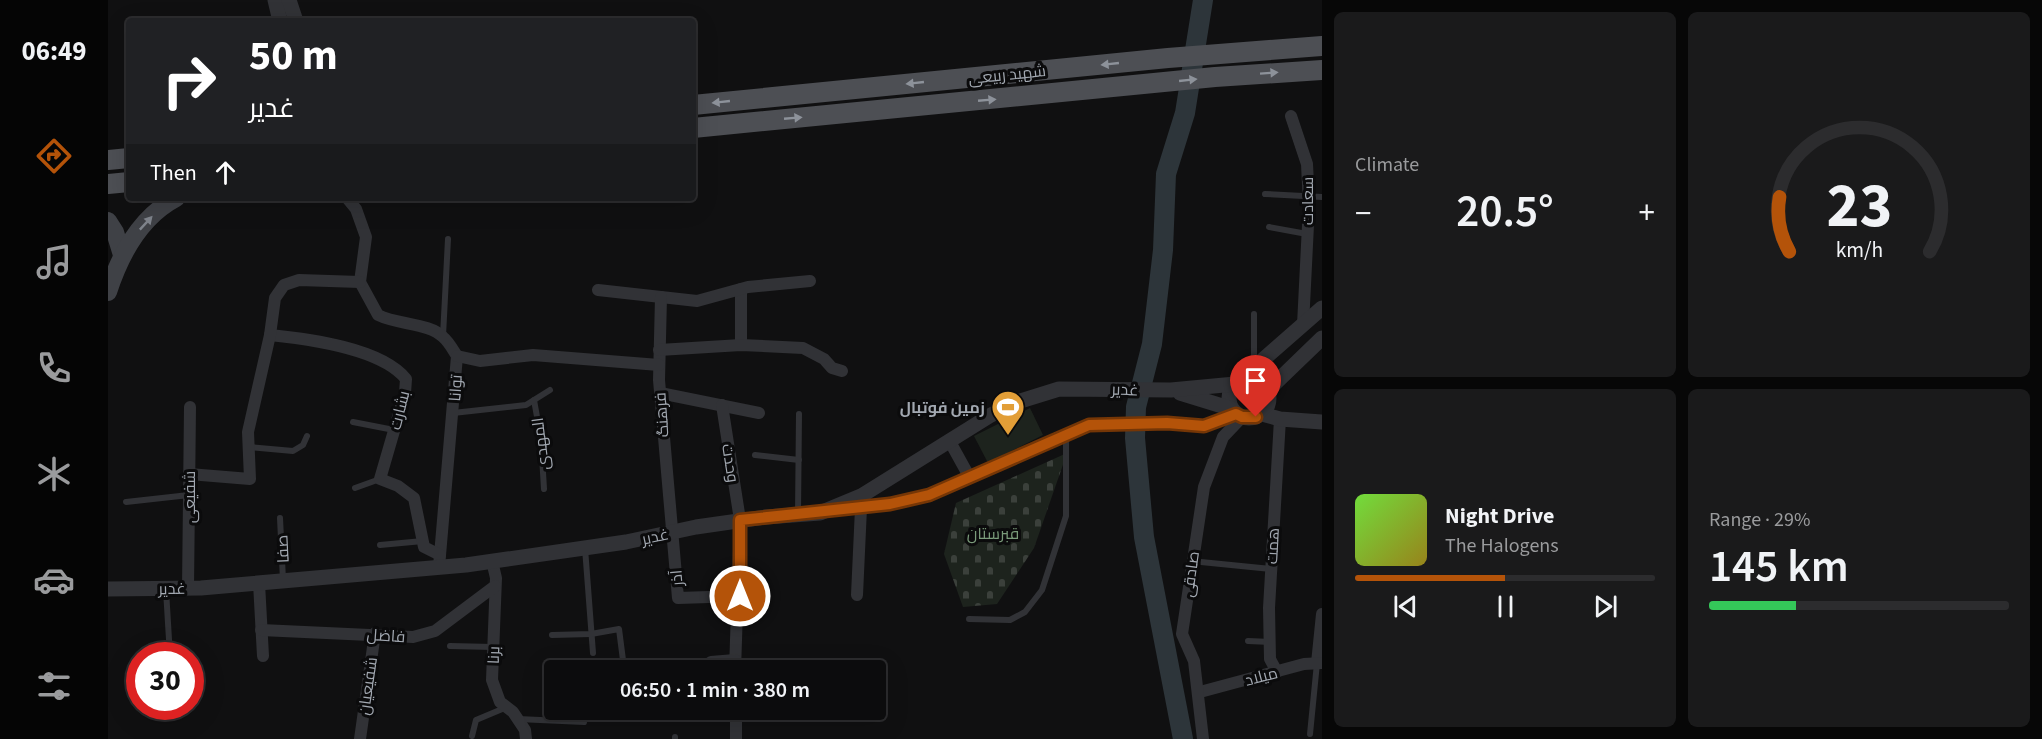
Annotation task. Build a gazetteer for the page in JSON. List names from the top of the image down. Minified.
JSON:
{"streets":{"main road":["شهید ربیعی"],"street":["سعادت","توانا","غدیر","بشارت","فرهنگ","وحدت","شفیعی","همت","صادقی","آذر","فاضل","برنا","میلاد","شفیعیان"],"lane":["المهدی","صفا"]},"crossings":[["توانا","غدیر"],["توانا","المهدی"],["غدیر","فرهنگ"],["غدیر","وحدت"],["غدیر","شفیعی"],["غدیر","صفا"],["غدیر","آذر"],["غدیر","برنا"],["فرهنگ","آذر"],["همت","میلاد"],["صادقی","میلاد"],["فاضل","برنا"],["فاضل","شفیعیان"]],"parks":["قبرستان"],"places":{"sports":["زمین فوتبال"]},"page":{"tabs":"06:49","tile":["Climate",["Range · 29%","145 km"]],"turn":["50 m","غدیر"],"then":"Then","heat":["−","20.5°","+"],"song":["Night Drive","The Halogens"],"limit":"30","trip":"06:50 · 1 min · 380 m","gauge":["23","km/h"]}}
